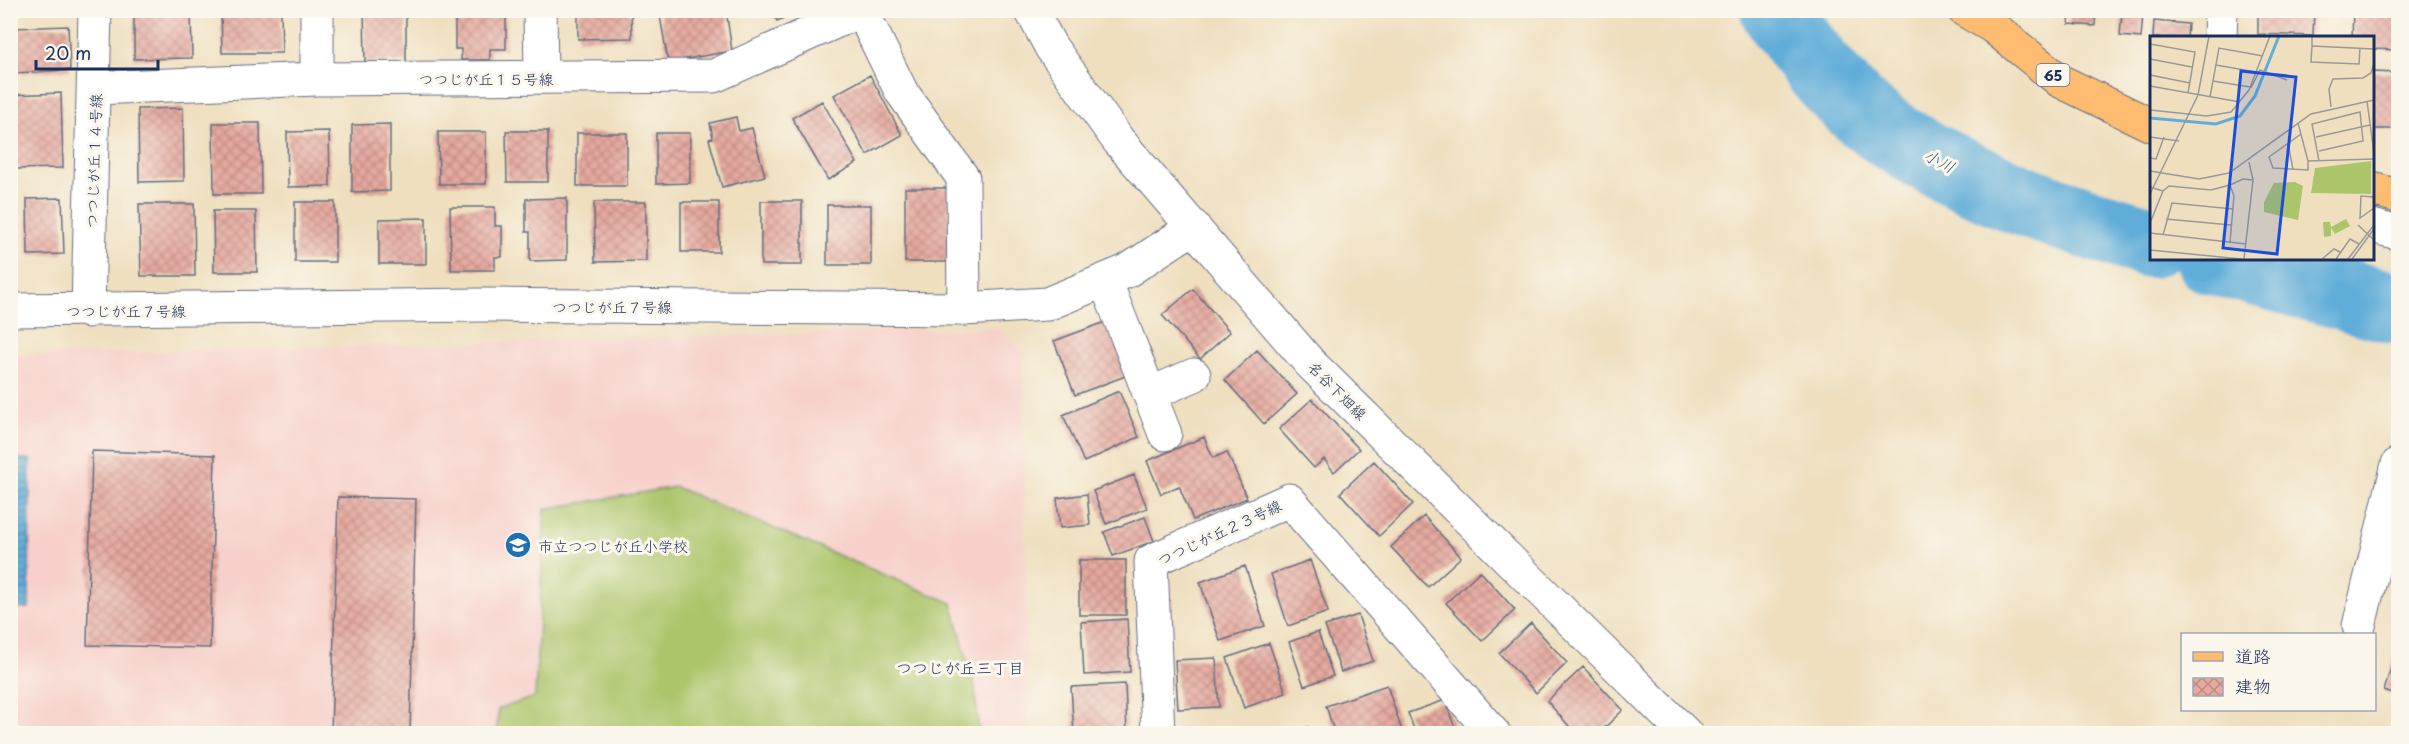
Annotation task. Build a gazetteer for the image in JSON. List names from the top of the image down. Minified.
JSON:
{"streets":{"main road":["65"],"street":["つつじが丘１５号線","つつじが丘１４号線","つつじが丘７号線","名谷下畑線","つつじが丘２３号線"]},"crossings":[["つつじが丘１５号線","つつじが丘１４号線"],["つつじが丘１４号線","つつじが丘７号線"],["つつじが丘７号線","名谷下畑線"]],"districts":["つつじが丘三丁目"],"water":["小川"],"places":{"school or university":["市立つつじが丘小学校"]},"legend":["道路","建物"],"scale_bar":"20 m"}
